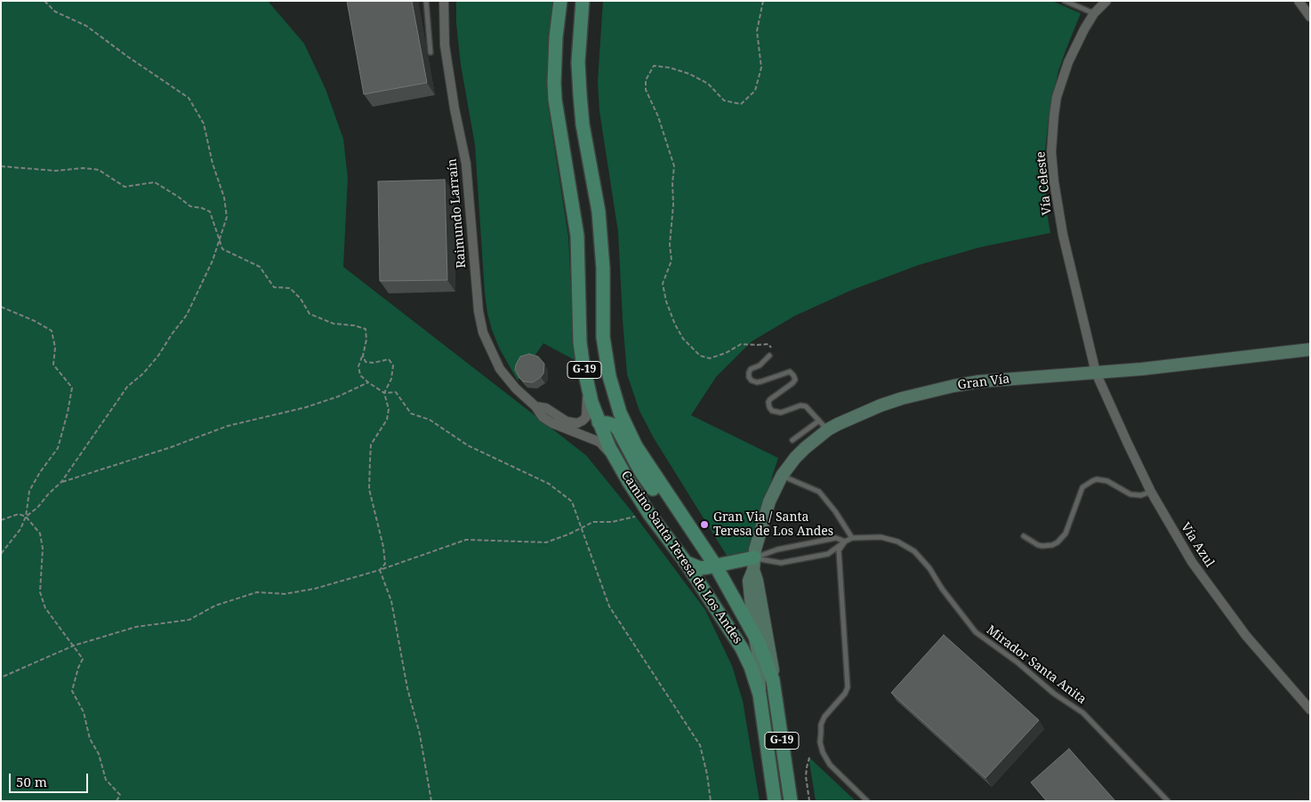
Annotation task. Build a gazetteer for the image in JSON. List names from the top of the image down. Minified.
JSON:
{"streets":{"main road":["G-19","Gran Vía","Camino Santa Teresa de Los Andes"],"street":["Vía Celeste","Raimundo Larraín","Vía Azul"],"lane":["Mirador Santa Anita"]},"crossings":[["Vía Celeste","Gran Vía"],["Vía Celeste","Vía Azul"],["Raimundo Larraín","Camino Santa Teresa de Los Andes"],["G-19","Gran Vía"],["G-19","Camino Santa Teresa de Los Andes"],["Gran Vía","Vía Azul"],["Gran Vía","Camino Santa Teresa de Los Andes"],["Gran Vía","Mirador Santa Anita"]],"places":["Gran Via / Santa Teresa de Los Andes"],"scale_bar":"50 m"}
